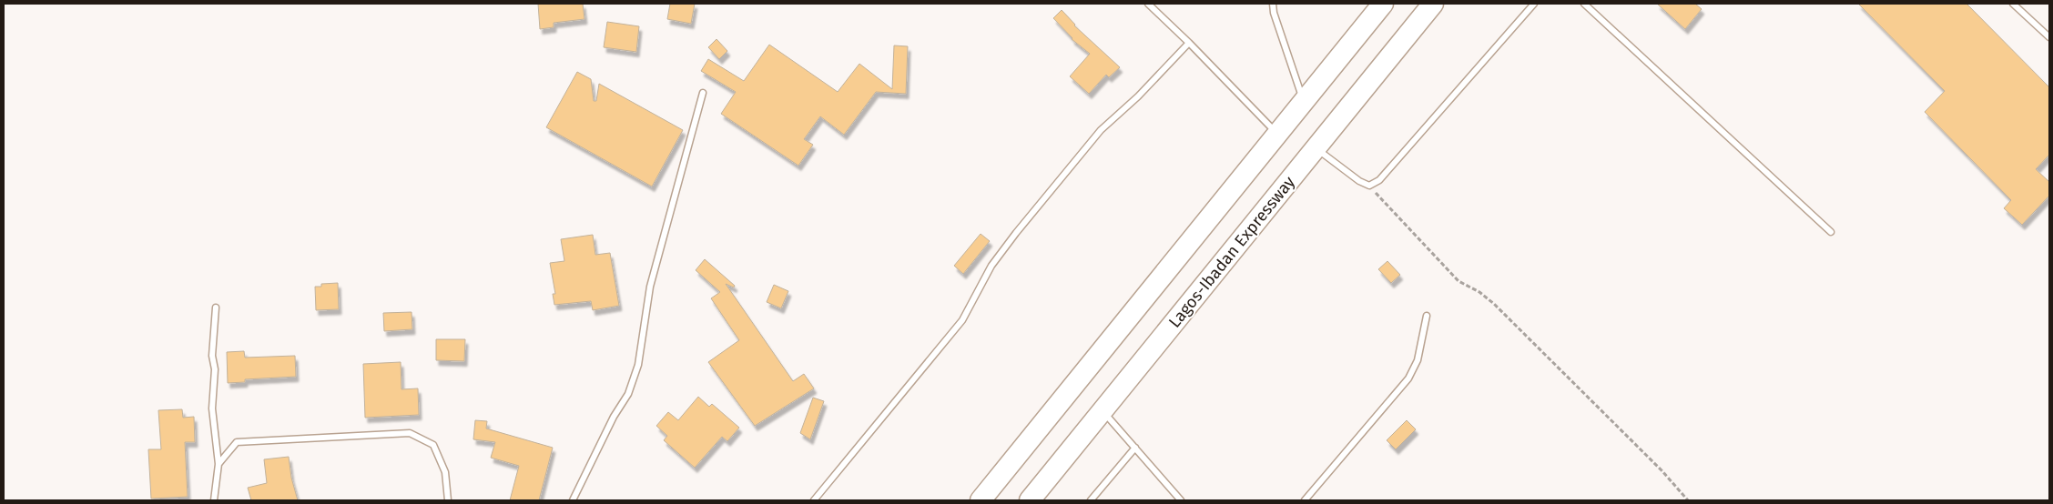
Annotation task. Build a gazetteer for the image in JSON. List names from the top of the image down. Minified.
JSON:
{"streets":{"highway":["Lagos-Ibadan Expressway"]}}
